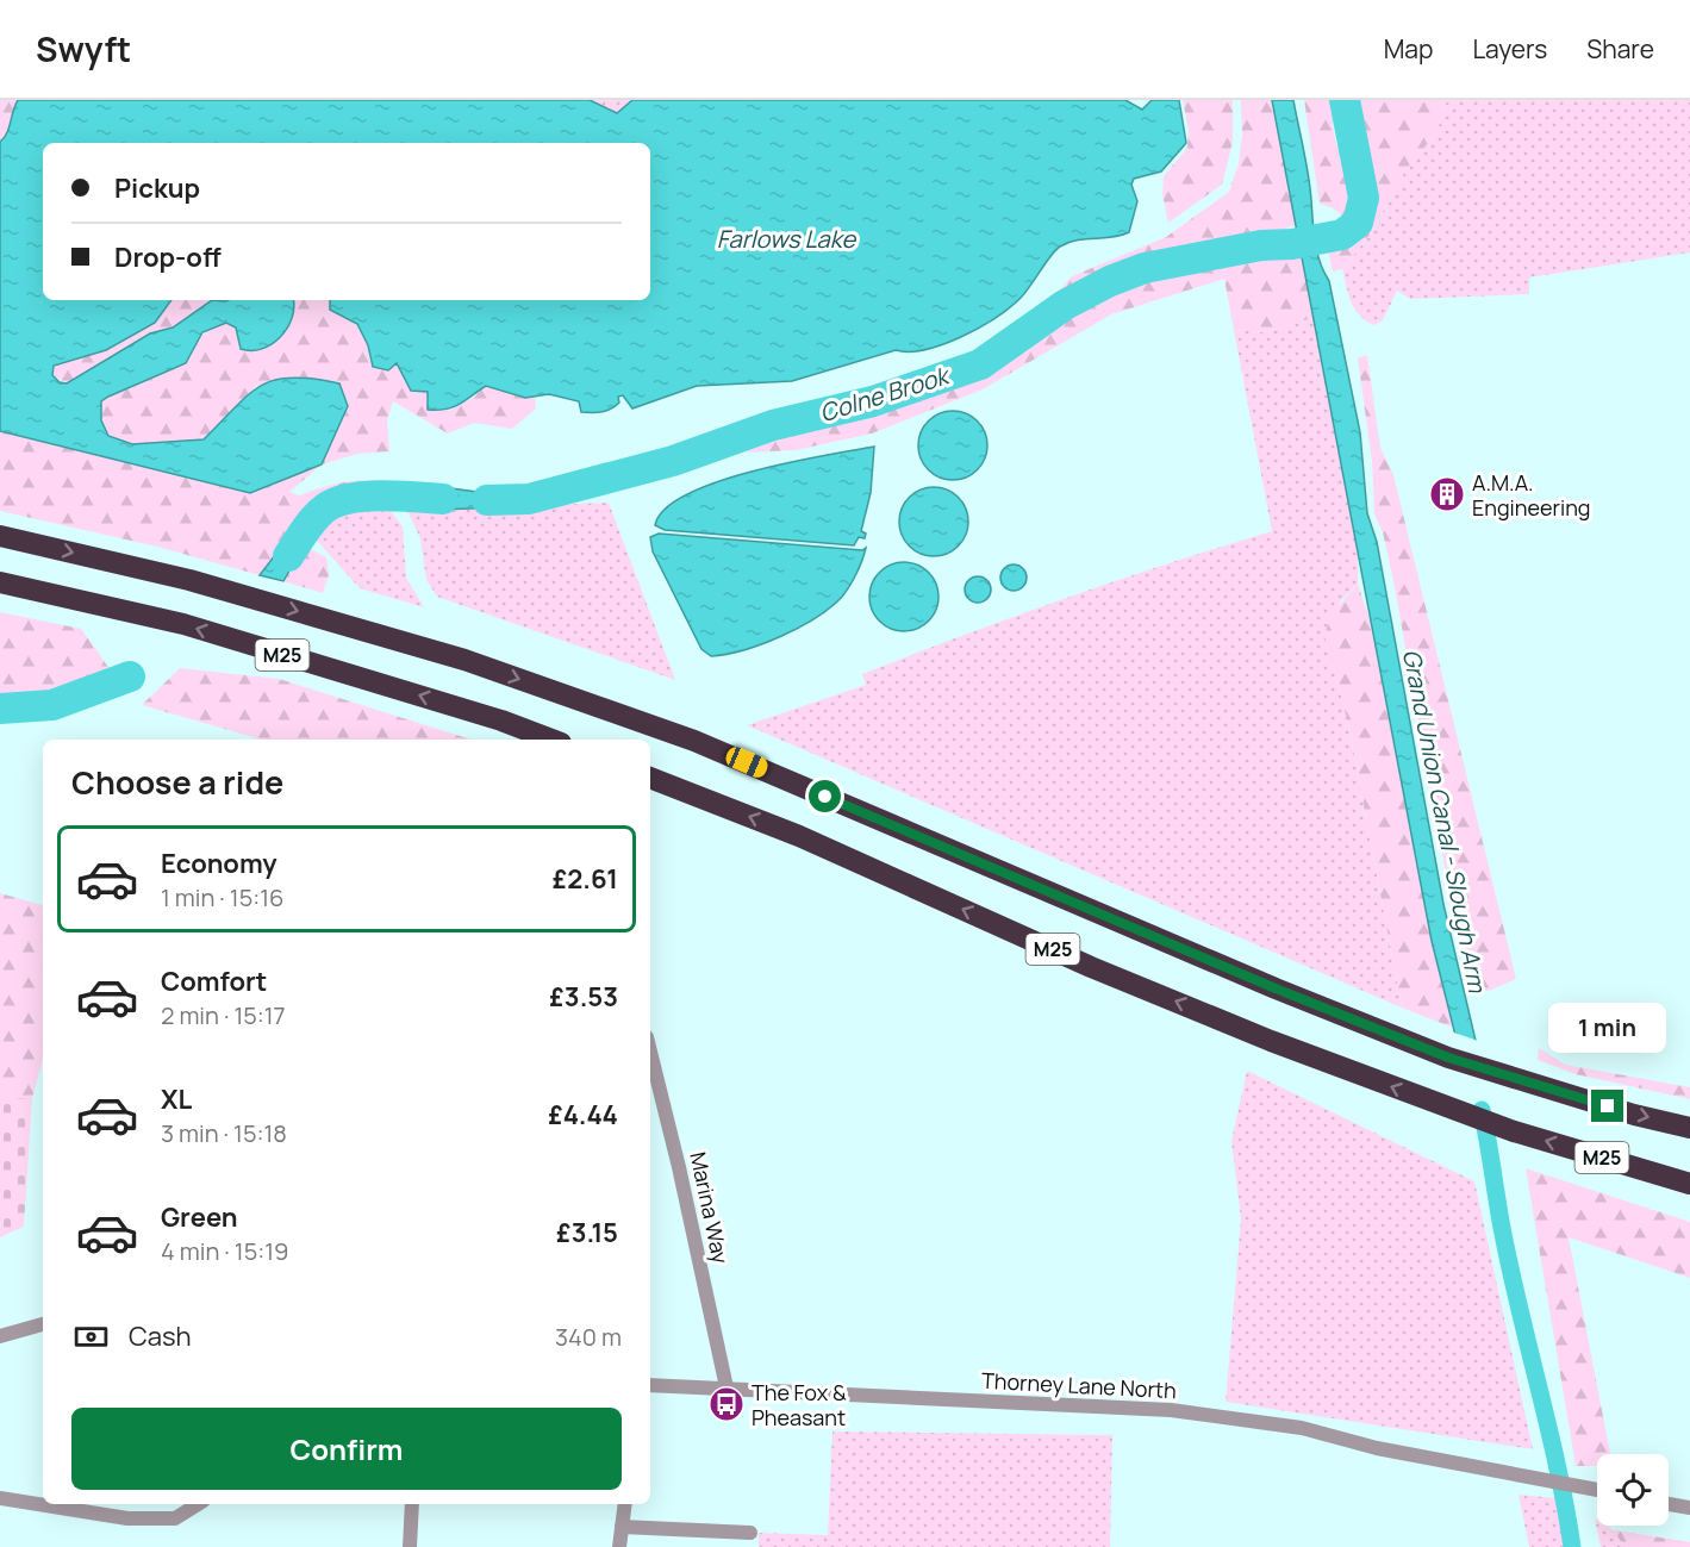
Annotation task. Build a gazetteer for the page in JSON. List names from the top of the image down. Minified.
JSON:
{"streets":{"highway":["M25"],"street":["Marina Way","Thorney Lane North"]},"crossings":[["Marina Way","Thorney Lane North"]],"water":["Farlows Lake","Colne Brook","Grand Union Canal - Slough Arm"],"places":{"building":["A.M.A. Engineering"],"bus stop":["The Fox & Pheasant"]},"page":{"header":"Swyft","nav":["Map","Layers","Share"],"banner":["Pickup","Drop-off"],"heading":"Choose a ride","list":[{"name":"Economy","note":"1 min · 15:16","value":"£2.61"},{"name":"Comfort","note":"2 min · 15:17","value":"£3.53"},{"name":"XL","note":"3 min · 15:18","value":"£4.44"},{"name":"Green","note":"4 min · 15:19","value":"£3.15"}],"bubble":"1 min","pay":["Cash","340 m"],"buttons":"Confirm"}}
